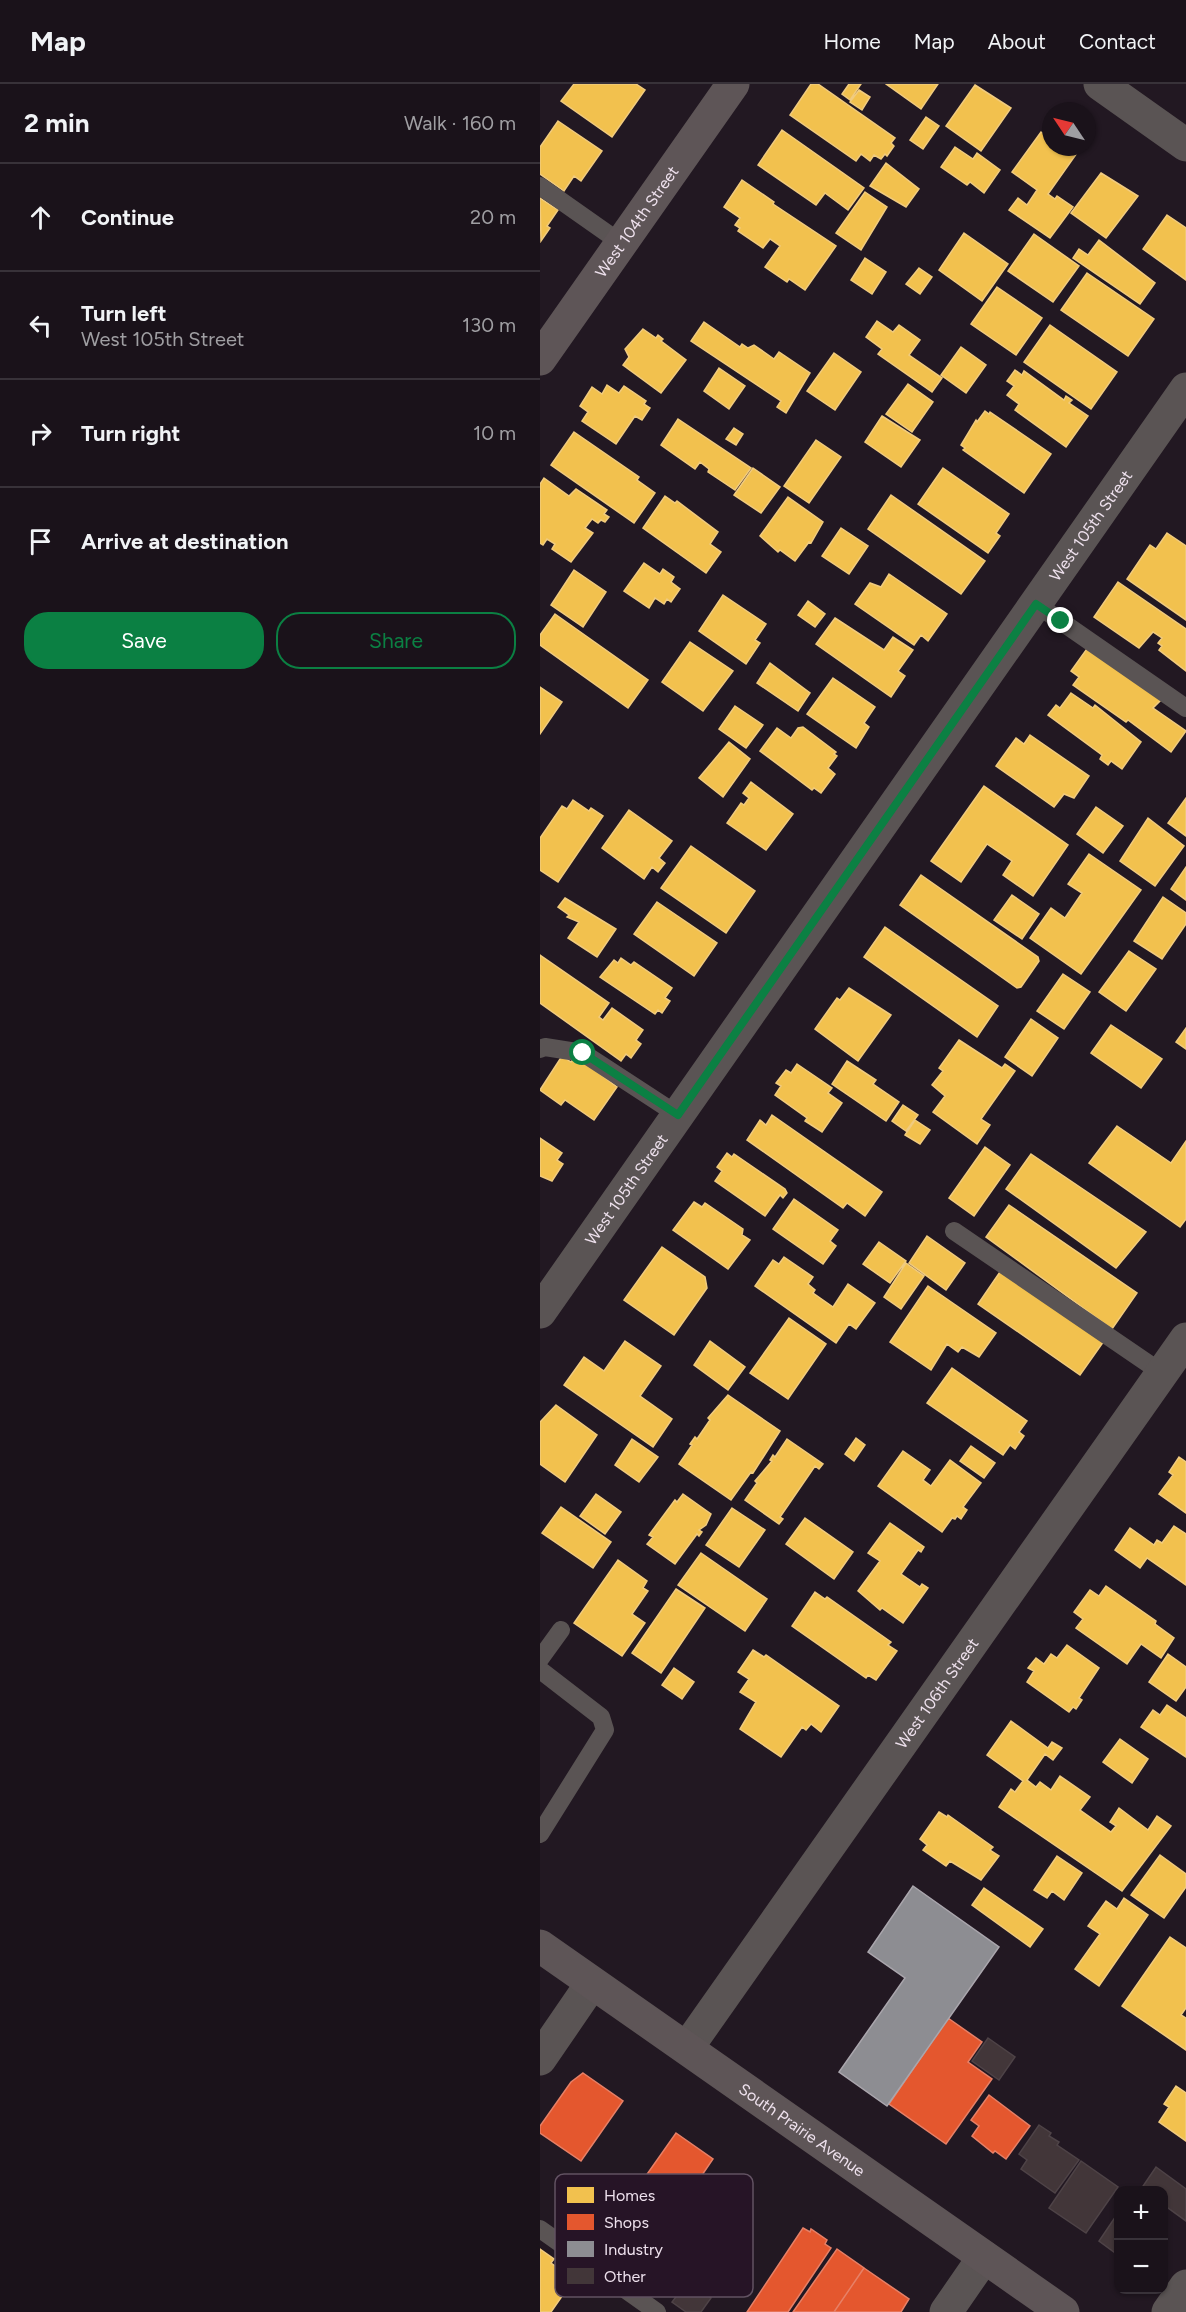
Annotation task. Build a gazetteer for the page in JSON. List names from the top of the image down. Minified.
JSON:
{"streets":{"main road":["West 104th Street","South Prairie Avenue"],"street":["West 105th Street","West 106th Street"]},"crossings":[["West 106th Street","South Prairie Avenue"]],"legend":["Homes","Shops","Industry","Other"],"north":"top left","page":{"header":"Map","nav":["Home","Map","About","Contact"],"heading":["2 min","Walk · 160 m"],"list":[["Continue","20 m"],["Turn left","West 105th Street","130 m"],["Turn right","10 m"],"Arrive at destination"],"buttons":["Save","Share"],"map_buttons":["+","−"]}}
